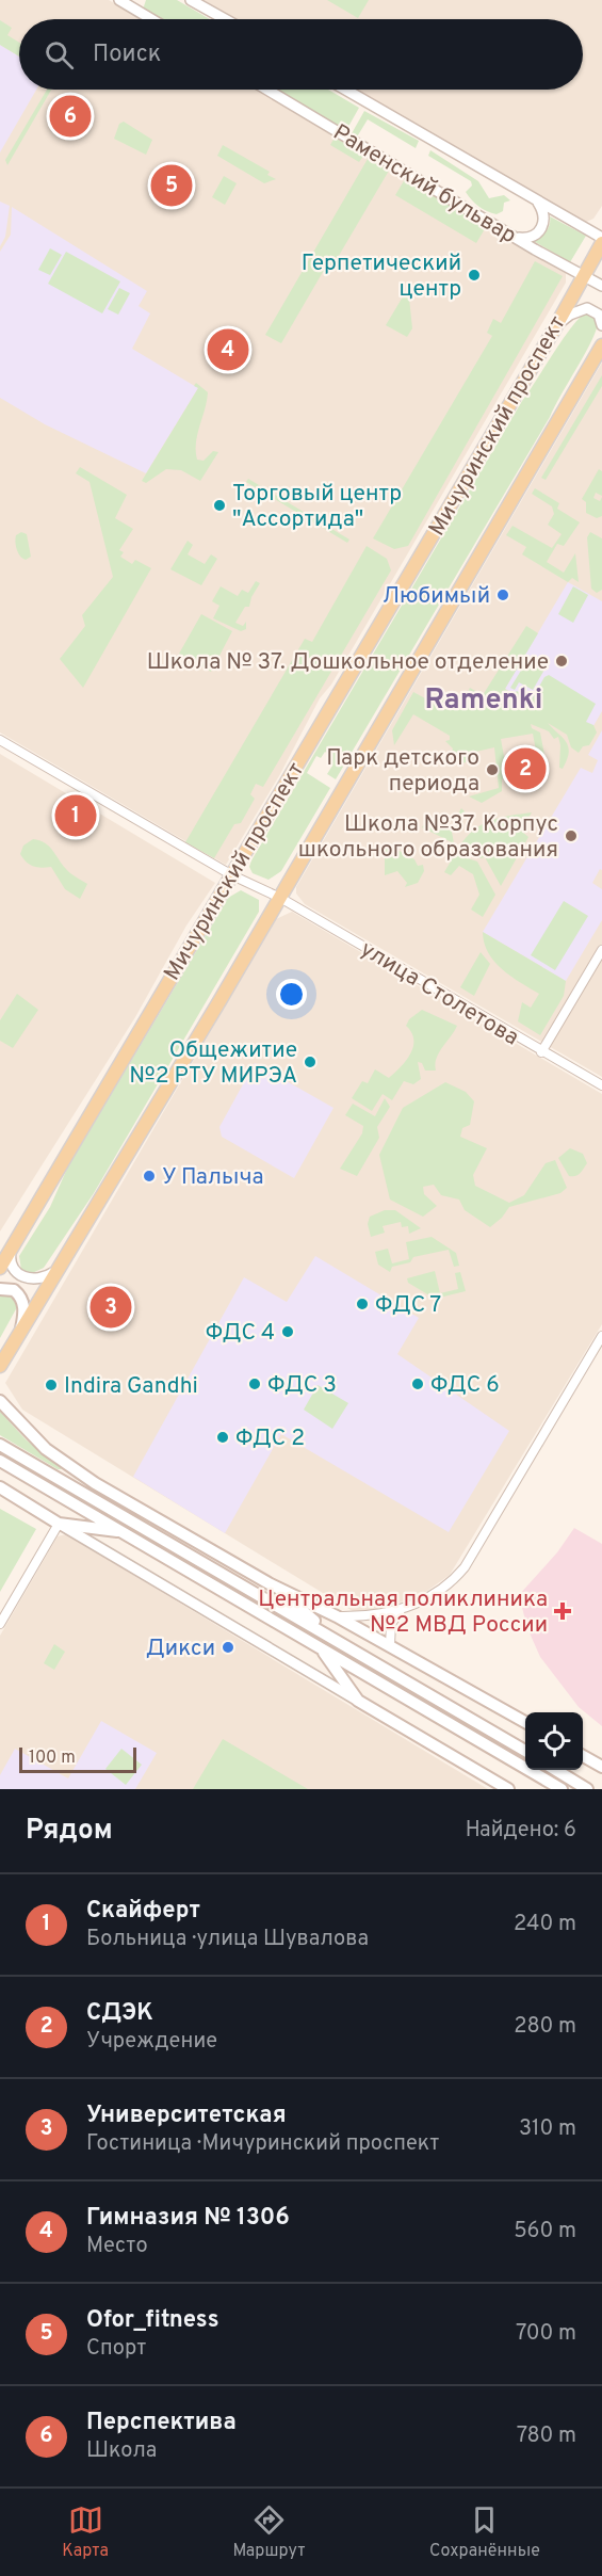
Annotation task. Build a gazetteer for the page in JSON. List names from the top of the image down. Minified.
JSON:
{"streets":{"main road":["Мичуринский проспект"],"street":["Раменский бульвар","улица Столетова"]},"crossings":[["Раменский бульвар","Мичуринский проспект"],["Мичуринский проспект","улица Столетова"]],"districts":["Ramenki"],"places":{"other":["Герпетический центр","Торговый центр \"Ассортида\"","Любимый","Школа № 37. Дошкольное отделение","Парк детского периода","Школа №37. Корпус школьного образования","Общежитие №2 РТУ МИРЭА","У Палыча","ФДС 7","ФДС 4","ФДС 3","ФДС 6","Indira Gandhi","ФДС 2","Дикси"],"health":["Центральная поликлиника №2 МВД России"]},"scale_bar":"100 m","page":{"search":"Поиск","pins":["6","5","4","2","1","3"],"scale":"100 m","heading":["Рядом","Найдено: 6"],"list":[{"mark":"1","name":"Скайферт","note":"Больница · улица Шувалова","value":"240 m"},{"mark":"2","name":"СДЭК","note":"Учреждение","value":"280 m"},{"mark":"3","name":"Университетская","note":"Гостиница · Мичуринский проспект","value":"310 m"},{"mark":"4","name":"Гимназия № 1306","note":"Место","value":"560 m"},{"mark":"5","name":"Ofor_fitness","note":"Спорт","value":"700 m"},{"mark":"6","name":"Перспектива","note":"Школа","value":"780 m"}],"nav":["Карта","Маршрут","Сохранённые"]}}
